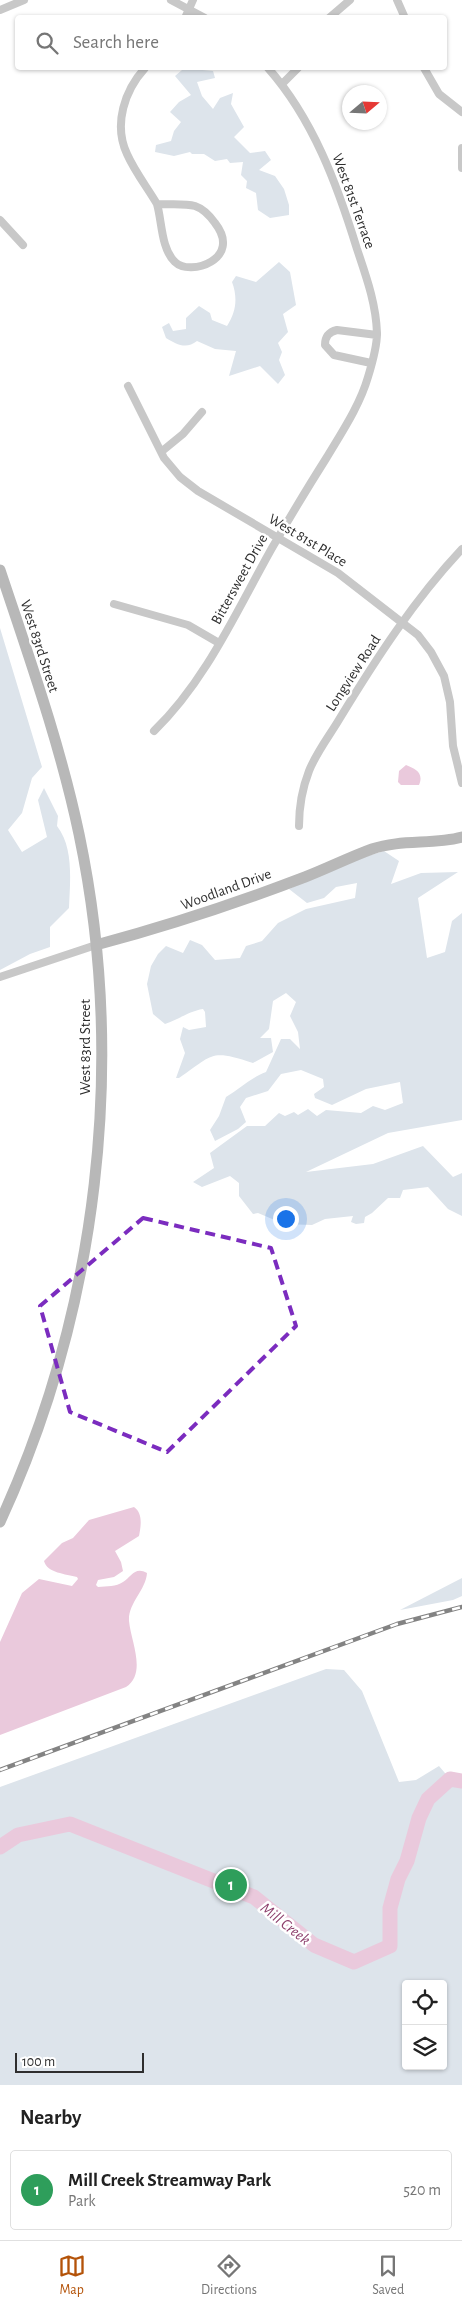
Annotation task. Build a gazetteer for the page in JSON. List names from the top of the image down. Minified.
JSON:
{"streets":{"main road":["West 83rd Street","Woodland Drive"],"street":["West 81st Terrace","West 81st Place","Bittersweet Drive","Longview Road"]},"crossings":[["West 81st Terrace","Bittersweet Drive"],["West 81st Place","Bittersweet Drive"],["West 81st Place","Longview Road"],["West 83rd Street","Woodland Drive"]],"water":["Mill Creek"],"scale_bar":"100 m","north":"right","page":{"search":"Search here","pins":"1","scale":"100 m","heading":"Nearby","list":[{"mark":"1","name":"Mill Creek Streamway Park","note":"Park","value":"520 m"}],"nav":["Map","Directions","Saved"]}}
